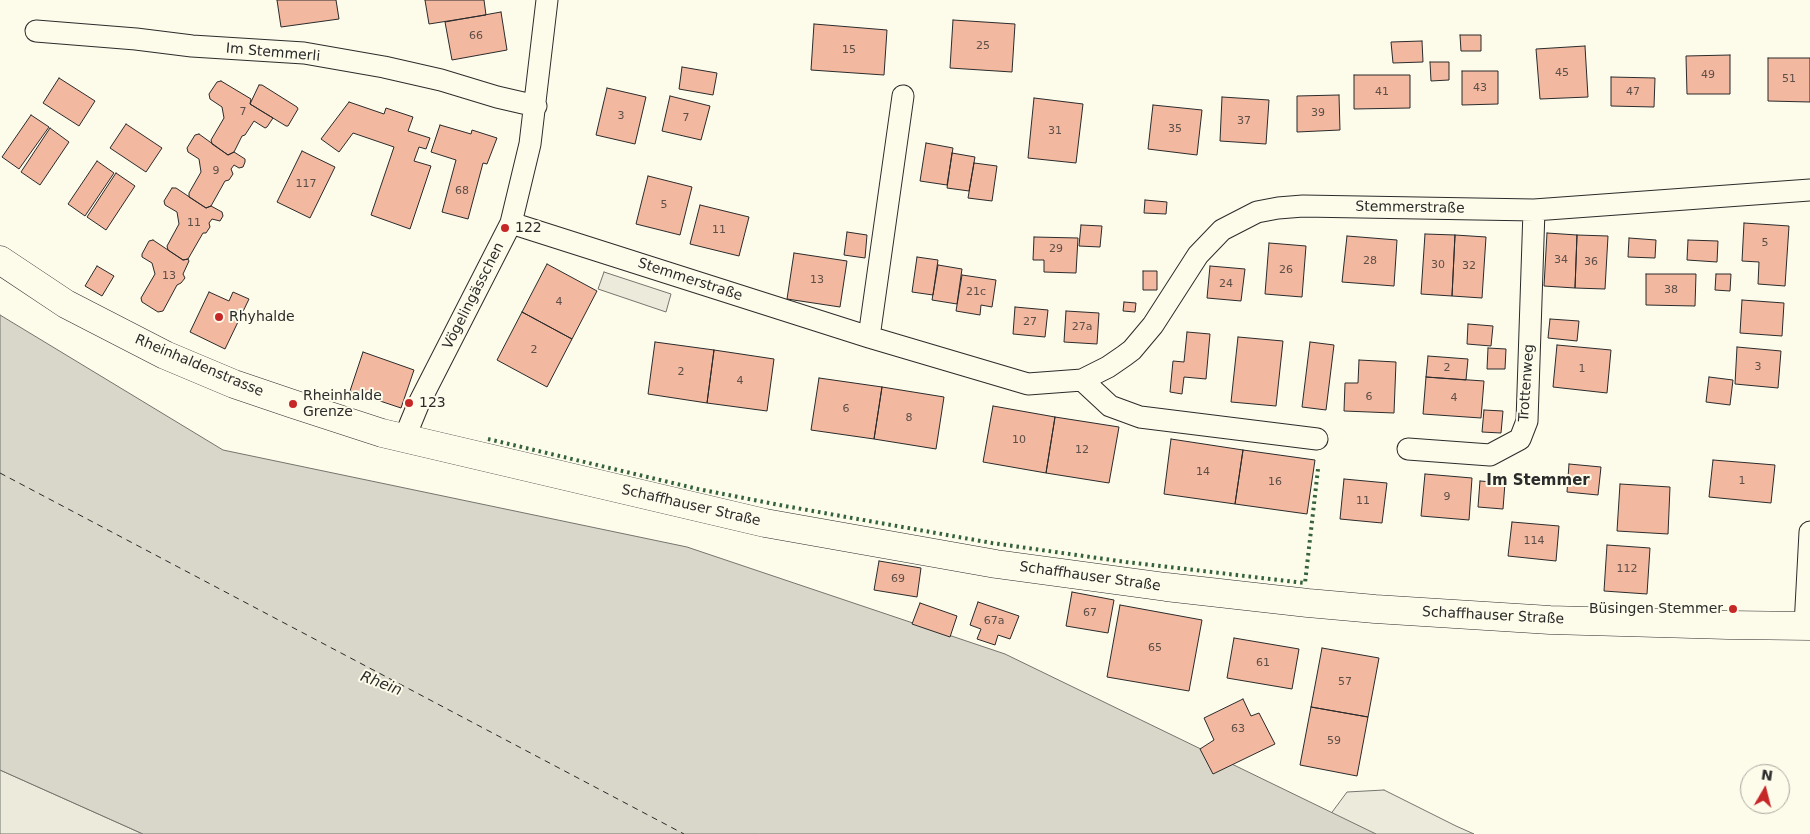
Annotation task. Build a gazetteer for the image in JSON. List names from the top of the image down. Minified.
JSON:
{"streets":{"main road":["Rheinhaldenstrasse","Schaffhauser Straße"],"street":["Im Stemmerli","Stemmerstraße","Vögelingässchen","Trottenweg"]},"crossings":[["Im Stemmerli","Vögelingässchen"],["Stemmerstraße","Vögelingässchen"],["Stemmerstraße","Trottenweg"],["Vögelingässchen","Rheinhaldenstrasse"],["Vögelingässchen","Schaffhauser Straße"],["Rheinhaldenstrasse","Schaffhauser Straße"]],"districts":["Im Stemmer"],"water":["Rhein"],"places":["122","Rhyhalde","123","Rheinhalde Grenze","Büsingen Stemmer"],"house_numbers":["66","25","15","45","49","51","43","41","47","7","39","3","7","37","35","31","9","117","68","5","11","11","5","29","34","28","36","30","32","26","13","13","24","38","21c","4","27","27a","2","3","2","1","2","4","6","4","6","8","10","12","14","1","16","9","11","114","112","69","67","67a","65","61","57","63","59"],"north":"top"}
